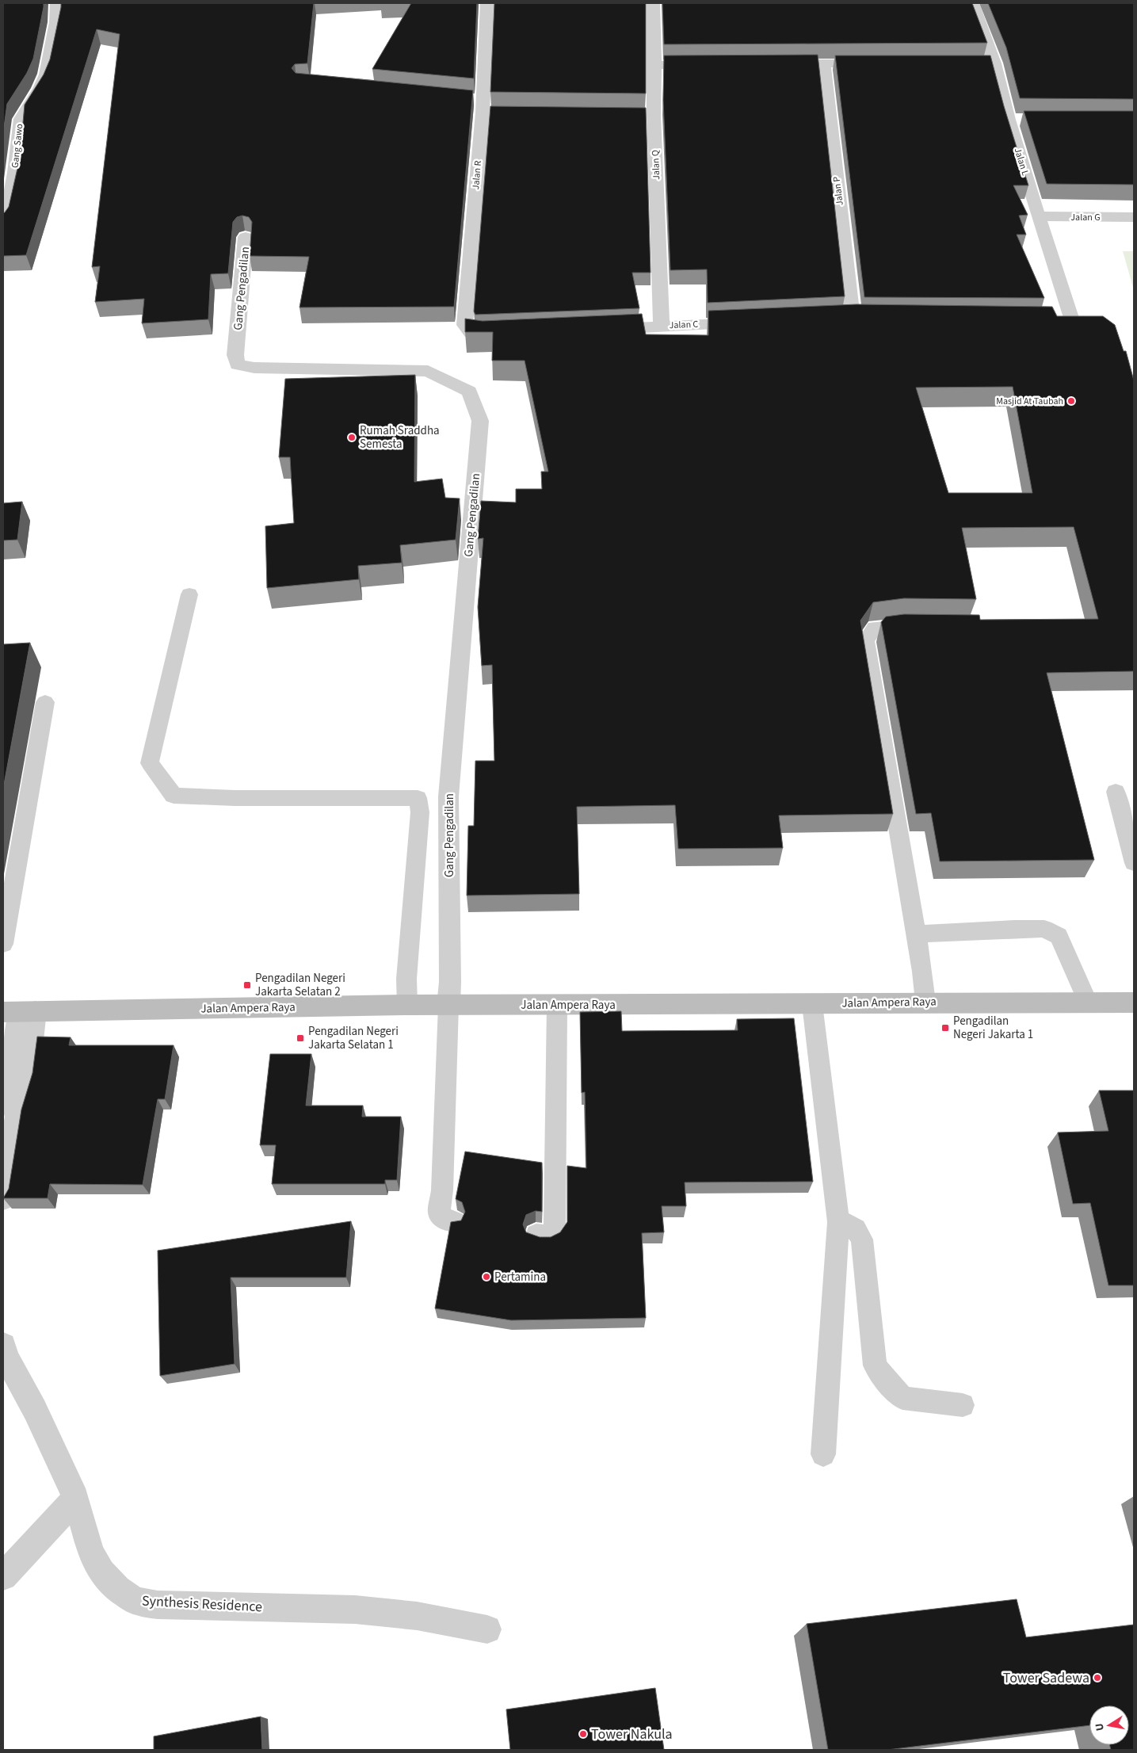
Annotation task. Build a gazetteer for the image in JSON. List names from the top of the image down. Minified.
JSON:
{"streets":{"street":["Gang Sawo","Jalan L","Jalan Q","Jalan R","Jalan P","Jalan G","Gang Pengadilan","Jalan C","Jalan Ampera Raya","Synthesis Residence"]},"crossings":[["Jalan L","Jalan G"],["Jalan Q","Jalan C"],["Gang Pengadilan","Jalan Ampera Raya"]],"places":{"other":["Masjid At Taubah","Rumah Sraddha Semesta","Pertamina","Tower Sadewa","Tower Nakula"],"transit":["Pengadilan Negeri Jakarta Selatan 2","Pengadilan Negeri Jakarta 1","Pengadilan Negeri Jakarta Selatan 1"]},"north":"left"}
